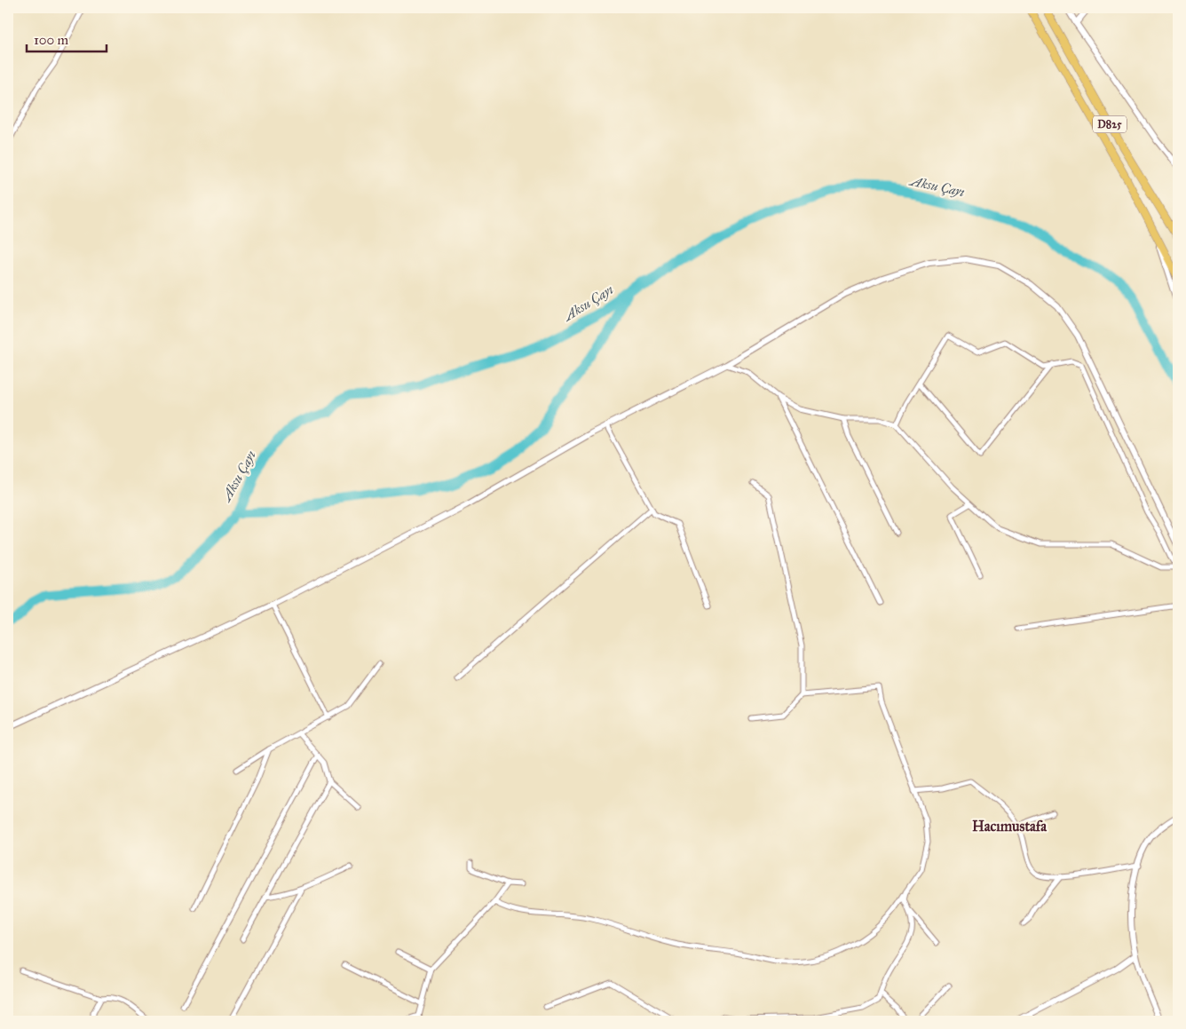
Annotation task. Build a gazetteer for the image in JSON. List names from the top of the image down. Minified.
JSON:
{"streets":{"highway":["D825"]},"districts":["Hacımustafa"],"water":["Aksu Çayı"],"scale_bar":"100 m"}
